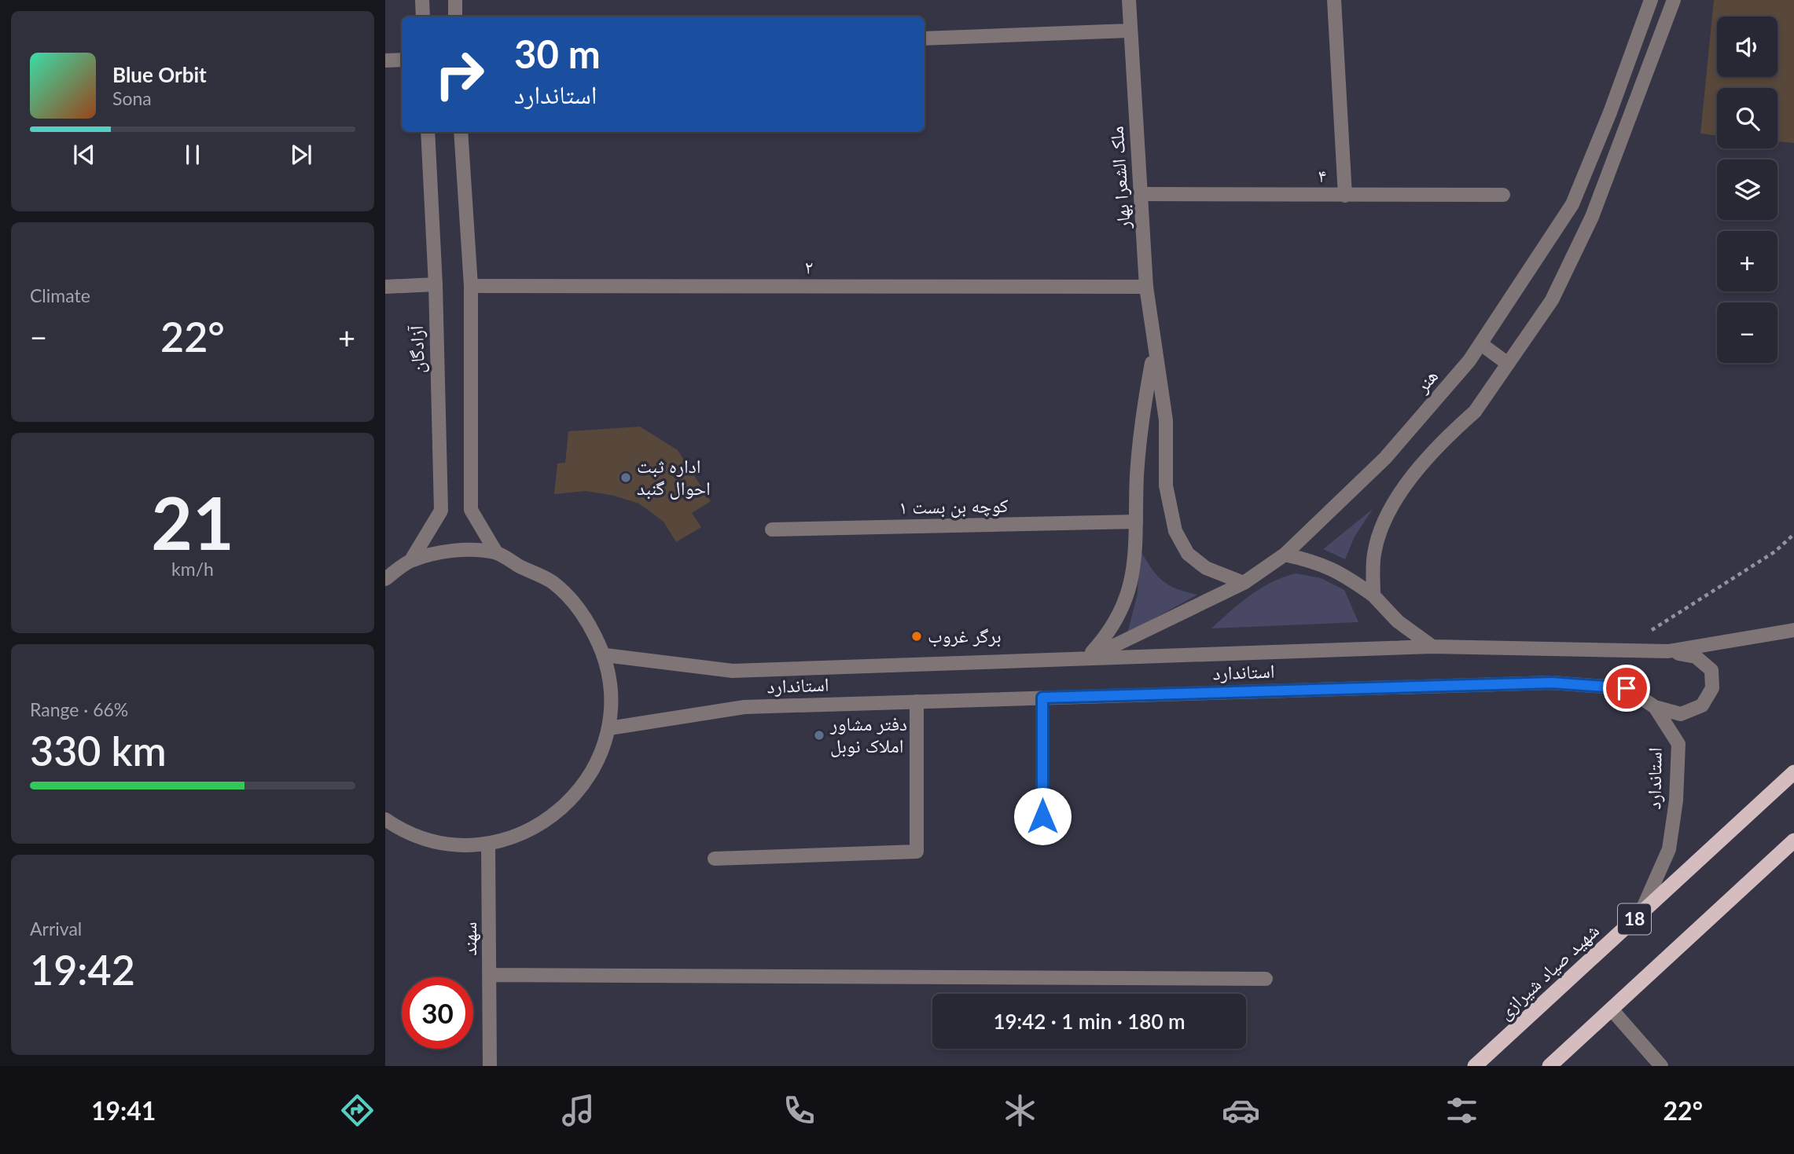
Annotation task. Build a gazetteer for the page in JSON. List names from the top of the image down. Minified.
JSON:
{"streets":{"highway":["18","شهید صیاد شیرازی"],"street":["۴","ملک الشعرا بهار","۲","آزادگان","هنر","کوچه بن بست ۱","استاندارد","سهند"]},"crossings":[["۴","ملک الشعرا بهار"],["ملک الشعرا بهار","۲"],["ملک الشعرا بهار","هنر"],["ملک الشعرا بهار","کوچه بن بست ۱"],["ملک الشعرا بهار","استاندارد"],["هنر","استاندارد"],["استاندارد","شهید صیاد شیرازی"]],"places":["اداره ثبت احوال گنبد","برگر غروب","دفتر مشاور املاک نوبل"],"page":{"map_buttons":["+","−"],"turn":["30 m","استاندارد"],"song":["Blue Orbit","Sona"],"tile":["Climate",["21","km/h"],["Range · 66%","330 km"],["Arrival","19:42"]],"heat":["−","22°","+"],"limit":"30","trip":"19:42 · 1 min · 180 m","tabs":["19:41","22°"]}}
